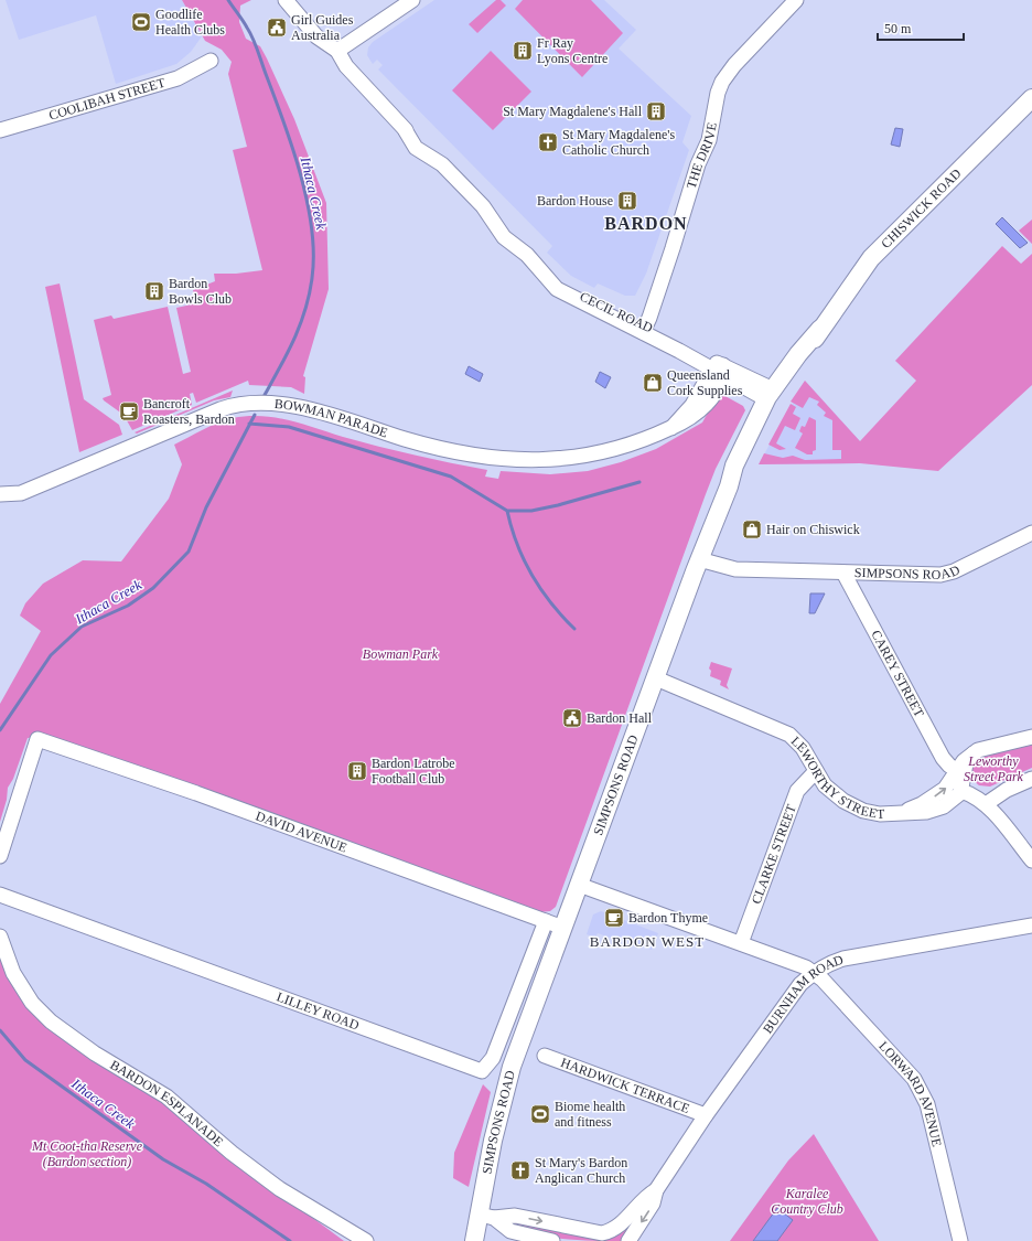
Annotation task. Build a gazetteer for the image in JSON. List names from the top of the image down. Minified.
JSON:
{"streets":{"main road":["CHISWICK ROAD","SIMPSONS ROAD"],"street":["COOLIBAH STREET","THE DRIVE","CECIL ROAD","BOWMAN PARADE","CAREY STREET","LEWORTHY STREET","DAVID AVENUE","CLARKE STREET","BURNHAM ROAD","LILLEY ROAD","HARDWICK TERRACE","LORWARD AVENUE","BARDON ESPLANADE"]},"crossings":[["THE DRIVE","CECIL ROAD"],["CHISWICK ROAD","CECIL ROAD"],["CHISWICK ROAD","SIMPSONS ROAD"],["CECIL ROAD","BOWMAN PARADE"],["SIMPSONS ROAD","CAREY STREET"],["SIMPSONS ROAD","LEWORTHY STREET"],["SIMPSONS ROAD","DAVID AVENUE"],["SIMPSONS ROAD","BURNHAM ROAD"],["CAREY STREET","LEWORTHY STREET"],["LEWORTHY STREET","CLARKE STREET"],["DAVID AVENUE","LILLEY ROAD"],["BURNHAM ROAD","HARDWICK TERRACE"],["BURNHAM ROAD","LORWARD AVENUE"]],"districts":["BARDON","BARDON WEST"],"water":["Ithaca Creek"],"parks":["Bowman Park","Leworthy Street Park","Mt Coot-tha Reserve (Bardon section)","Karalee Country Club"],"places":{"sports":["Goodlife Health Clubs","Biome health and fitness"],"public building":["Girl Guides Australia","Bardon Hall"],"building":["Fr Ray Lyons Centre","St Mary Magdalene's Hall","Bardon House","Bardon Bowls Club","Bardon Latrobe Football Club"],"church":["St Mary Magdalene's Catholic Church","St Mary's Bardon Anglican Church"],"shop":["Queensland Cork Supplies","Hair on Chiswick"],"cafe":["Bancroft Roasters, Bardon","Bardon Thyme"]},"scale_bar":"50 m"}
